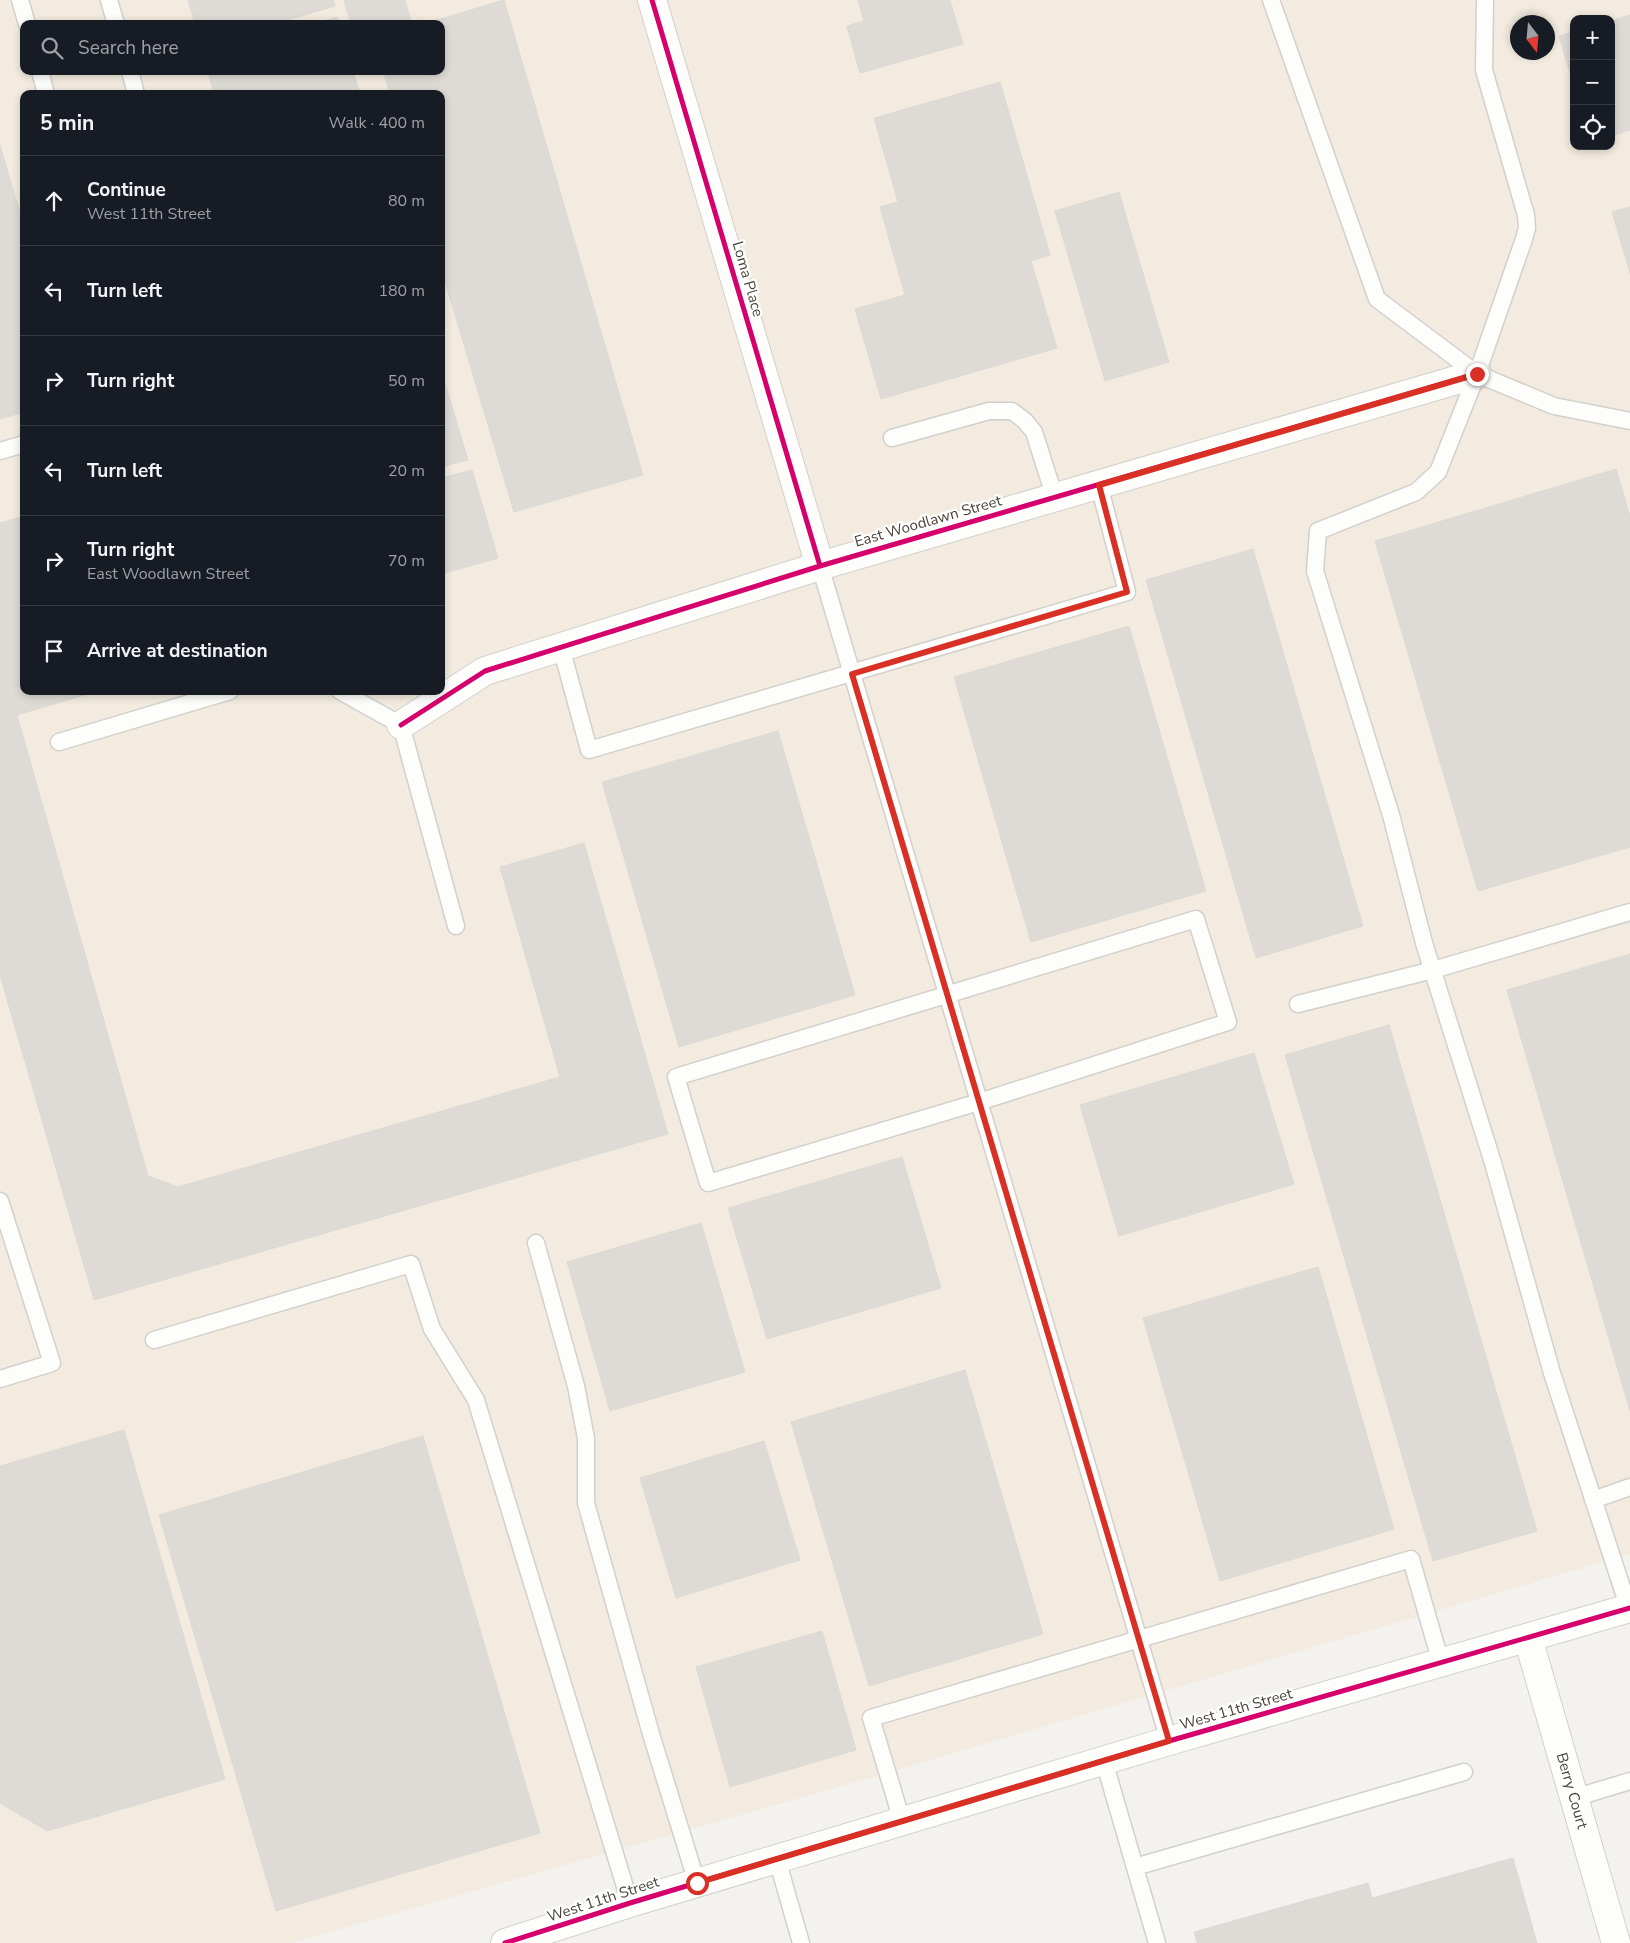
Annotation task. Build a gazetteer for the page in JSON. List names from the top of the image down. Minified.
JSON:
{"streets":{"street":["Loma Place","East Woodlawn Street","West 11th Street","Berry Court"]},"crossings":[["Loma Place","East Woodlawn Street"],["West 11th Street","Berry Court"]],"north":"bottom","page":{"map_buttons":["+","−"],"search":"Search here","heading":["5 min","Walk · 400 m"],"list":[["Continue","West 11th Street","80 m"],["Turn left","180 m"],["Turn right","50 m"],["Turn left","20 m"],["Turn right","East Woodlawn Street","70 m"],"Arrive at destination"]}}
